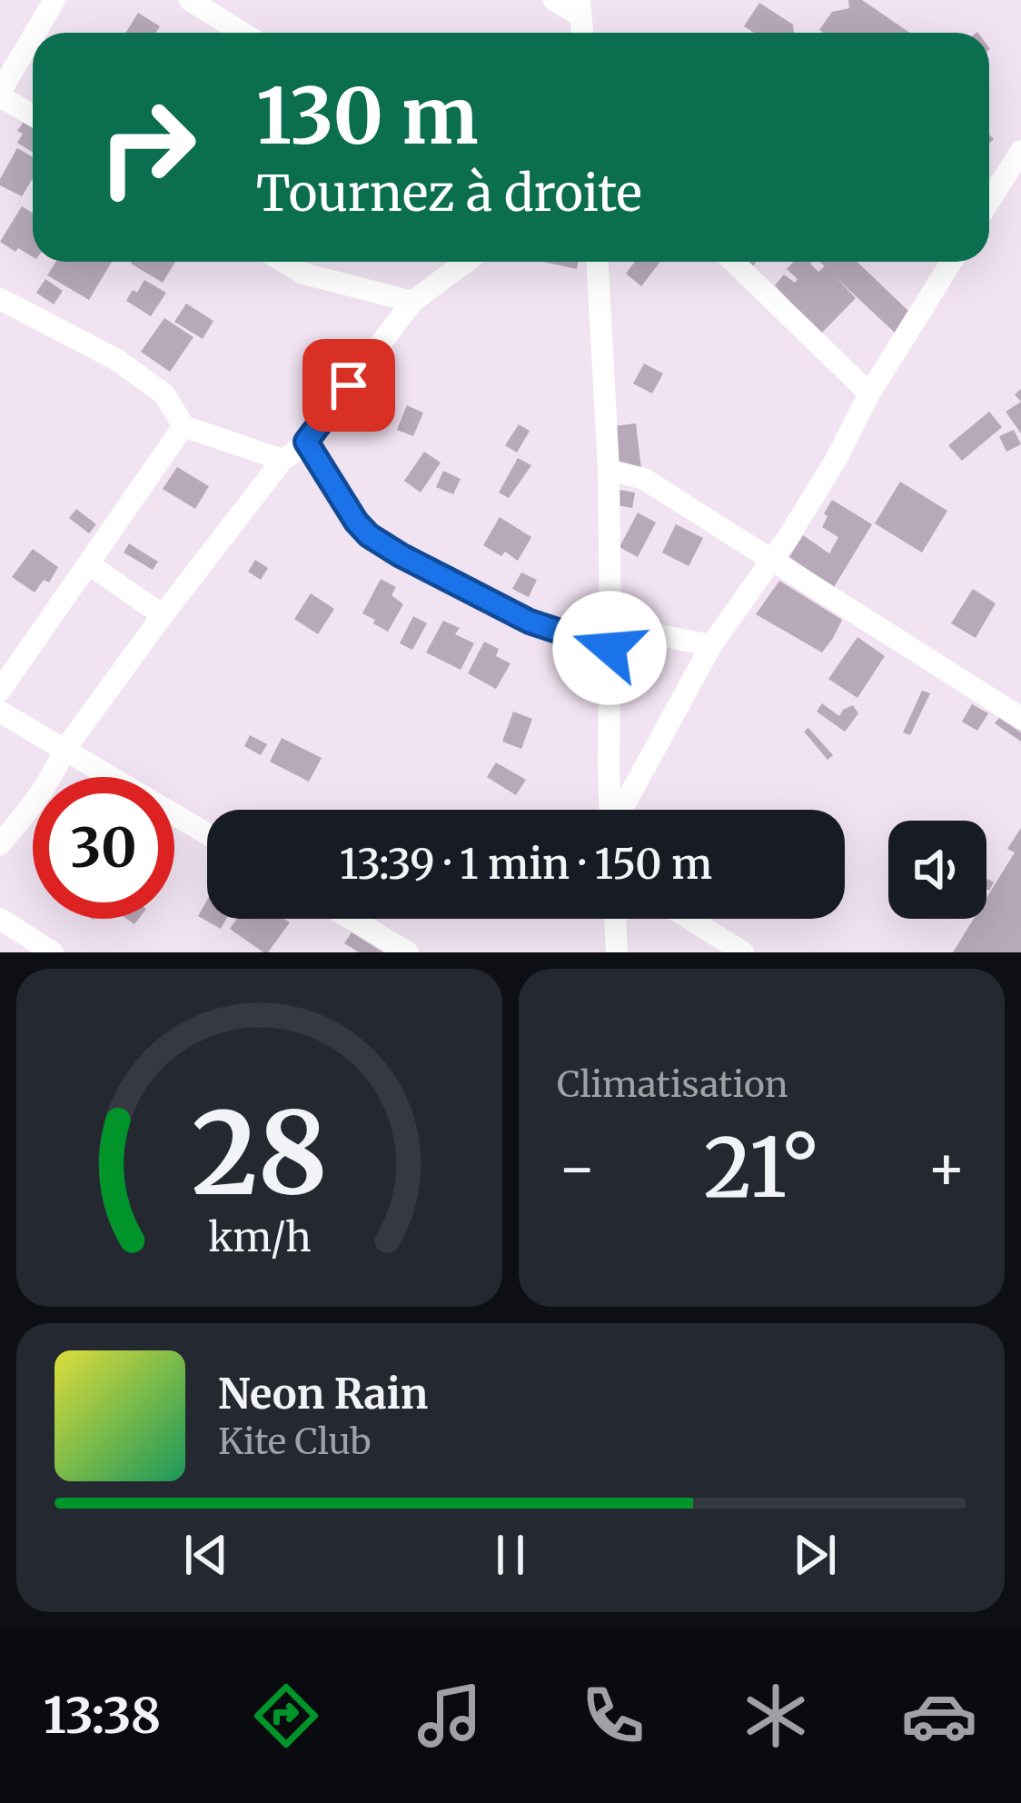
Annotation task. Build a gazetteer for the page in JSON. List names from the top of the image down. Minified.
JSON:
{"page":{"turn":["130 m","Tournez à droite"],"limit":"30","trip":"13:39 · 1 min · 150 m","tile":"Climatisation","heat":["−","21°","+"],"song":["Neon Rain","Kite Club"],"tabs":"13:38","gauge":["28","km/h"]}}
